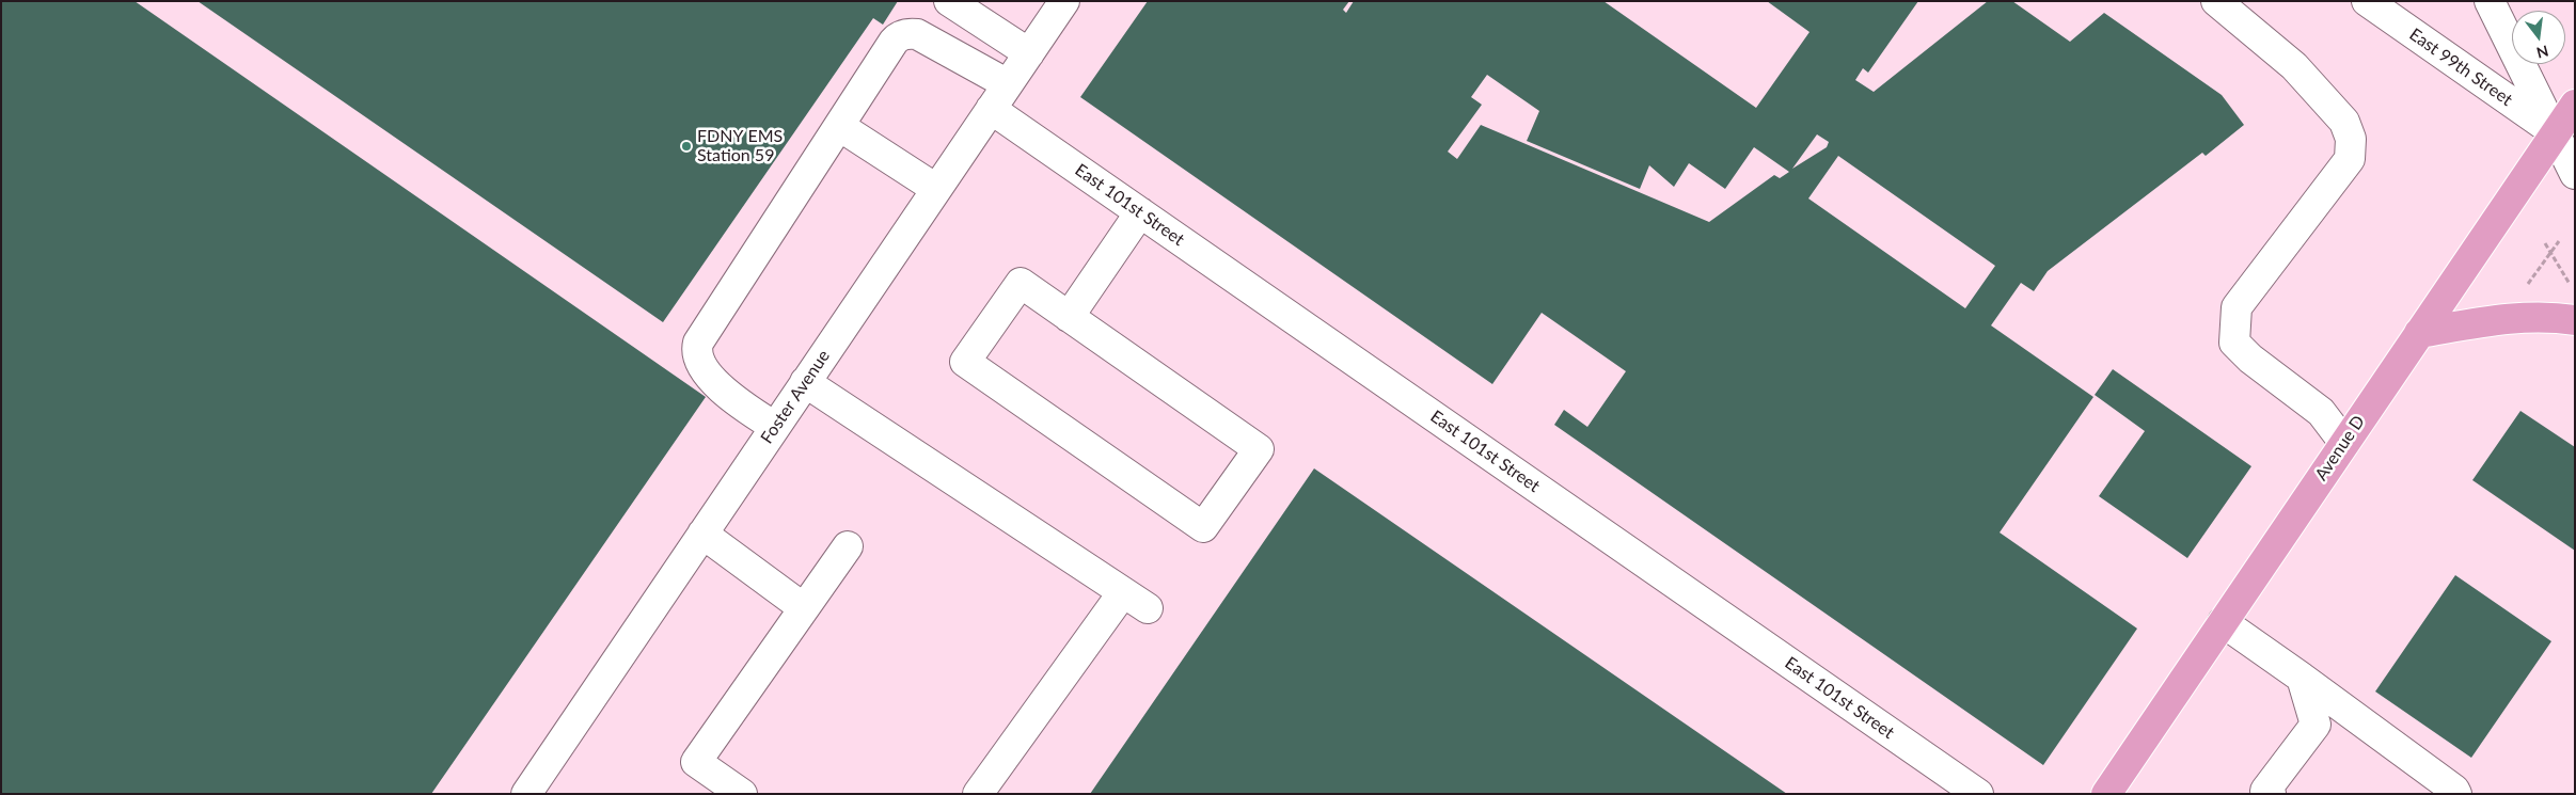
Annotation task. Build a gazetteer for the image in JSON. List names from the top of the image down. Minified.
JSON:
{"streets":{"main road":["Avenue D"],"street":["East 99th Street","East 101st Street","Foster Avenue"]},"crossings":[["East 99th Street","Avenue D"],["East 101st Street","Foster Avenue"]],"places":["FDNY EMS Station 59"],"north":"bottom"}
